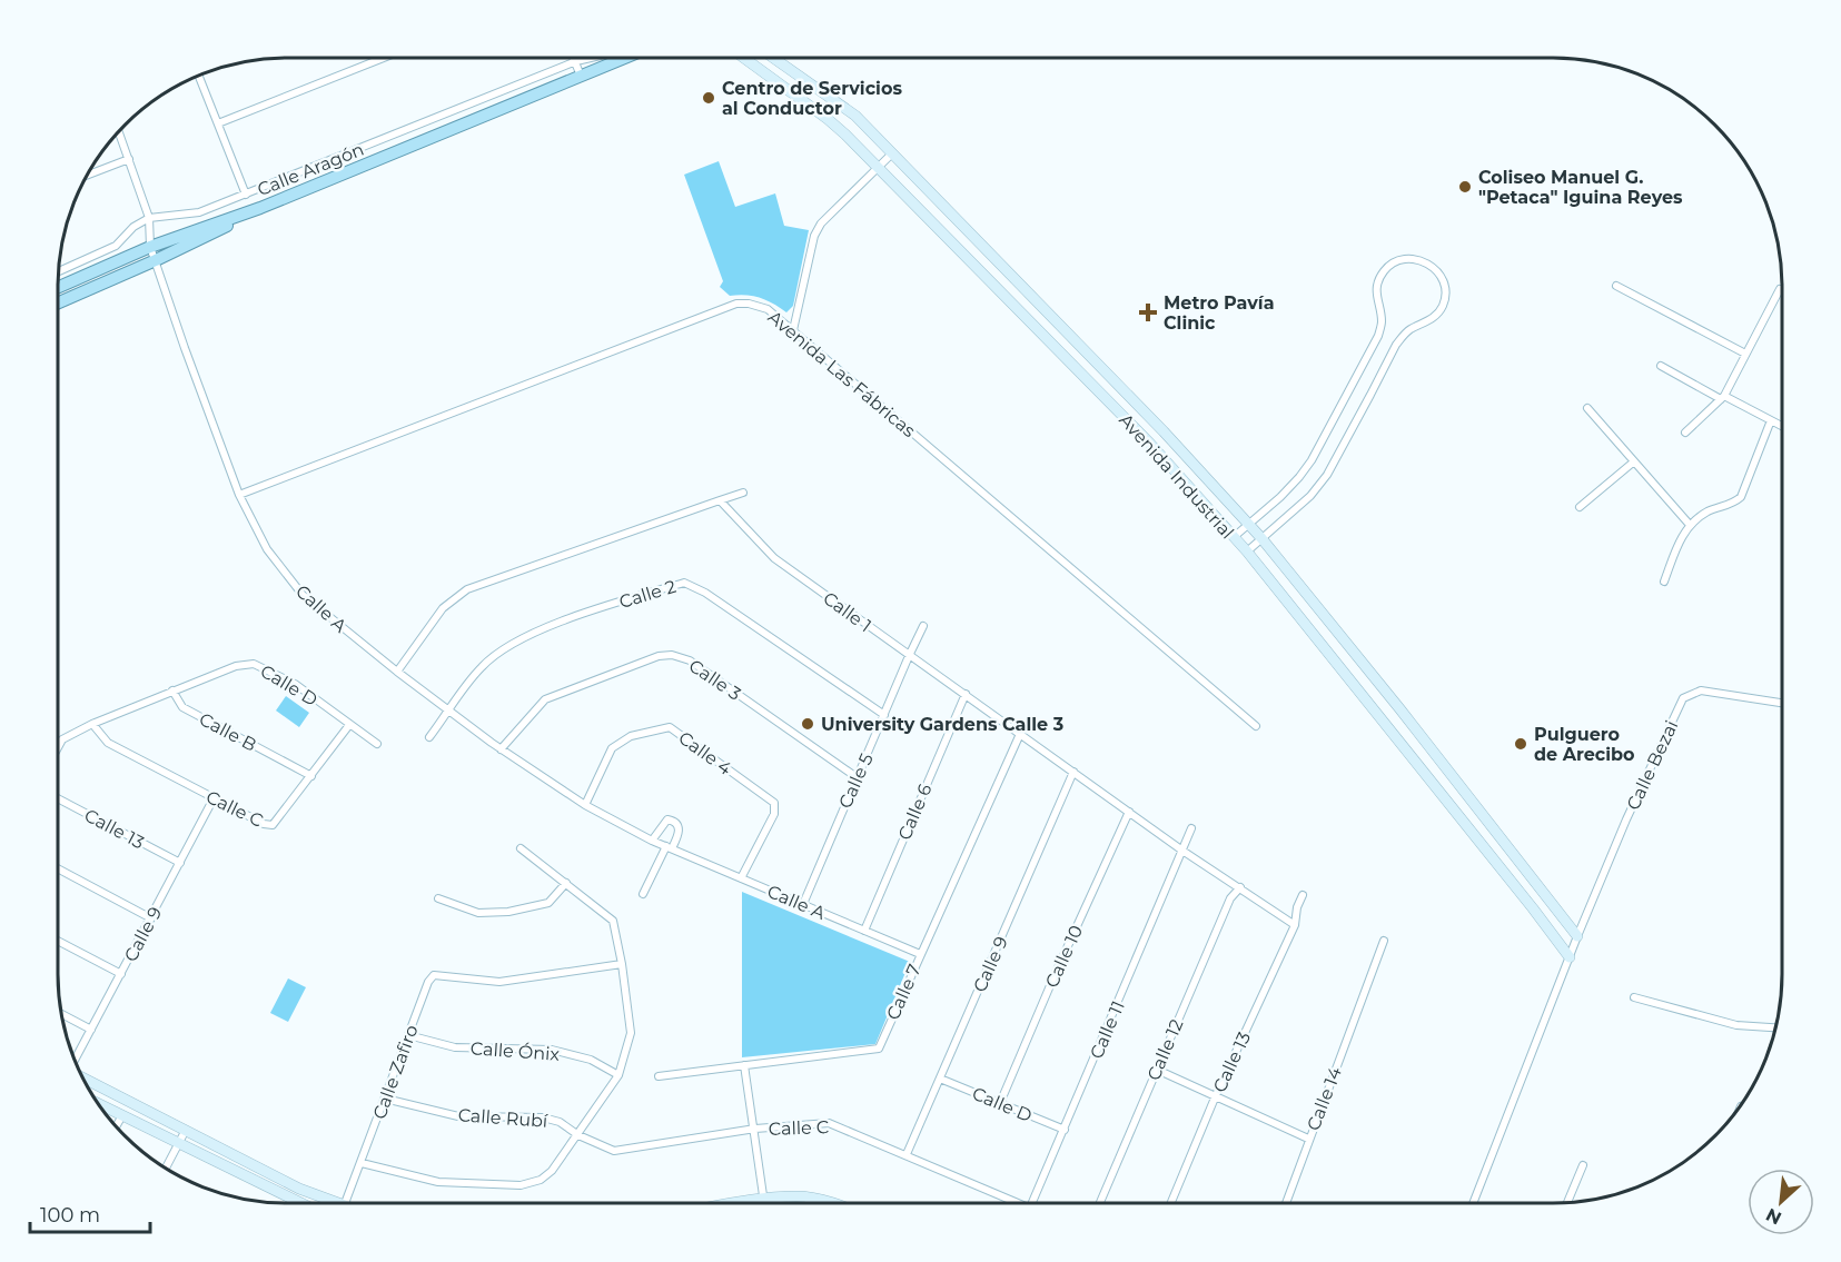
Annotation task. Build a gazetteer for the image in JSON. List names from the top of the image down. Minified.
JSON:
{"streets":{"street":["Calle Aragón","Avenida Las Fábricas","Avenida Industrial","Calle 2","Calle A","Calle 1","Calle 3","Calle D","Calle B","Calle 4","Calle Bezai","Calle 5","Calle C","Calle 6","Calle 13","Calle 9","Calle 10","Calle 7","Calle 11","Calle 12","Calle Ónix","Calle Zafiro","Calle 14","Calle Rubí"]},"crossings":[["Avenida Las Fábricas","Calle A"],["Avenida Industrial","Calle Bezai"],["Calle 2","Calle A"],["Calle 2","Calle 5"],["Calle A","Calle 3"],["Calle A","Calle 4"],["Calle A","Calle 5"],["Calle A","Calle 6"],["Calle A","Calle 7"],["Calle 1","Calle 5"],["Calle 1","Calle 6"],["Calle 1","Calle 13"],["Calle 1","Calle 9"],["Calle 1","Calle 10"],["Calle 1","Calle 7"],["Calle 1","Calle 11"],["Calle 1","Calle 12"],["Calle 3","Calle 5"],["Calle D","Calle B"],["Calle D","Calle C"],["Calle D","Calle 9"],["Calle D","Calle 10"],["Calle D","Calle 11"],["Calle B","Calle C"],["Calle C","Calle 9"],["Calle C","Calle Rubí"],["Calle 13","Calle 9"],["Calle 13","Calle 14"],["Calle 12","Calle 14"],["Calle Ónix","Calle Zafiro"],["Calle Zafiro","Calle Rubí"]],"places":{"other":["Centro de Servicios al Conductor","Coliseo Manuel G. \"Petaca\" Iguina Reyes","University Gardens Calle 3","Pulguero de Arecibo"],"health":["Metro Pavía Clinic"]},"scale_bar":"100 m","north":"bottom left"}
